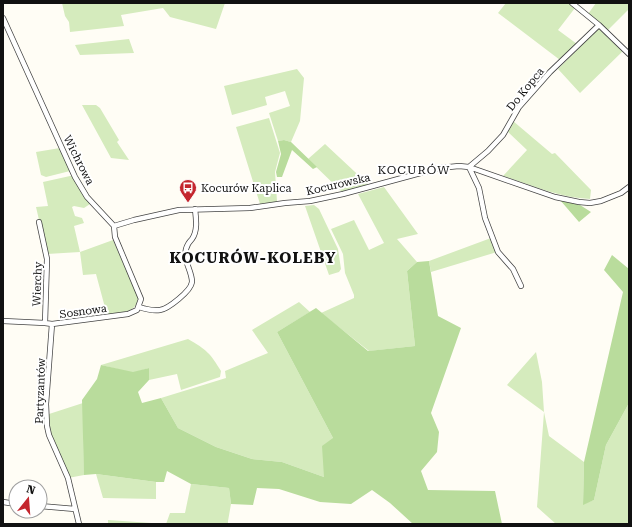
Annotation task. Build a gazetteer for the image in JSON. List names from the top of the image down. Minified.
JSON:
{"streets":{"street":["Do Kopca","Wichrowa","Kocurowska","Wierchy","Sosnowa","Partyzantów"]},"crossings":[["Do Kopca","Kocurowska"],["Wichrowa","Kocurowska"],["Wichrowa","Sosnowa"],["Wierchy","Sosnowa"],["Sosnowa","Partyzantów"]],"districts":["KOCURÓW","KOCURÓW-KOLEBY"],"places":{"bus stop":["Kocurów Kaplica"]},"north":"top"}
